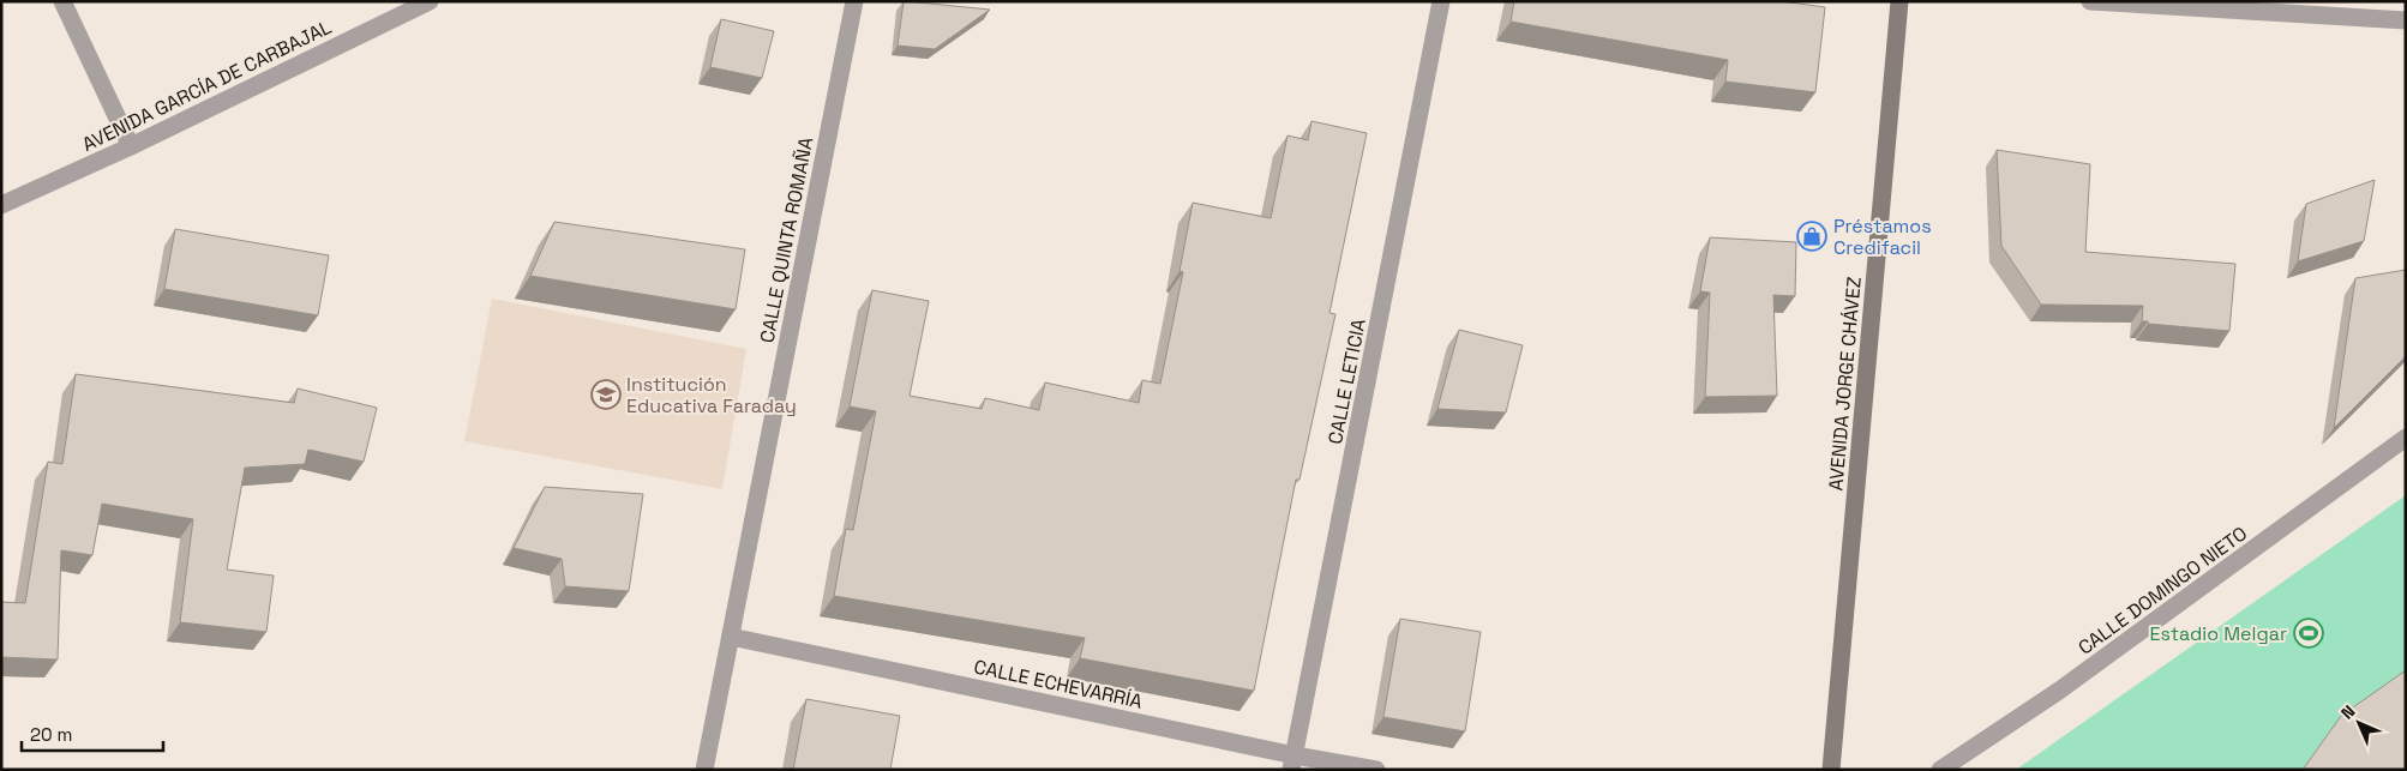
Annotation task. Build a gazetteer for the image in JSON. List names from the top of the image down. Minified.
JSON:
{"streets":{"main road":["AVENIDA JORGE CHÁVEZ"],"street":["AVENIDA GARCÍA DE CARBAJAL","CALLE QUINTA ROMAÑA","CALLE LETICIA","CALLE DOMINGO NIETO","CALLE ECHEVARRÍA"]},"crossings":[["CALLE QUINTA ROMAÑA","CALLE ECHEVARRÍA"],["CALLE LETICIA","CALLE ECHEVARRÍA"]],"places":{"shop":["Préstamos Credifacil"],"school or university":["Institución Educativa Faraday"],"sports":["Estadio Melgar"]},"scale_bar":"20 m","north":"top left"}
